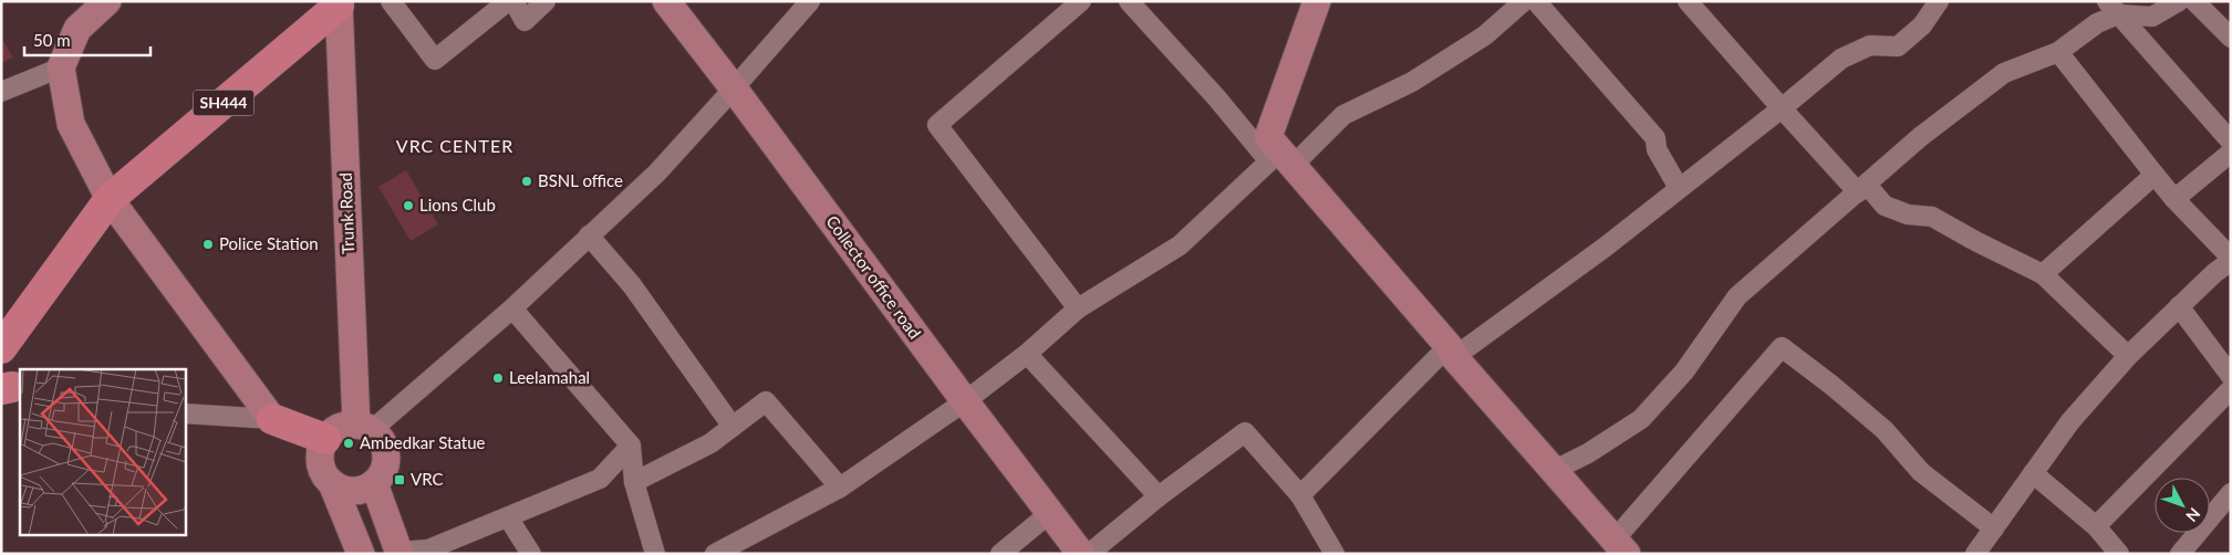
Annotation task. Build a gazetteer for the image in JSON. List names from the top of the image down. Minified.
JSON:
{"streets":{"main road":["SH444"],"street":["Trunk Road","Collector office road"]},"crossings":[["SH444","Trunk Road"]],"districts":["VRC CENTER"],"places":{"other":["BSNL office","Lions Club","Police Station","Leelamahal","Ambedkar Statue"],"transit":["VRC"]},"scale_bar":"50 m","north":"bottom right"}
